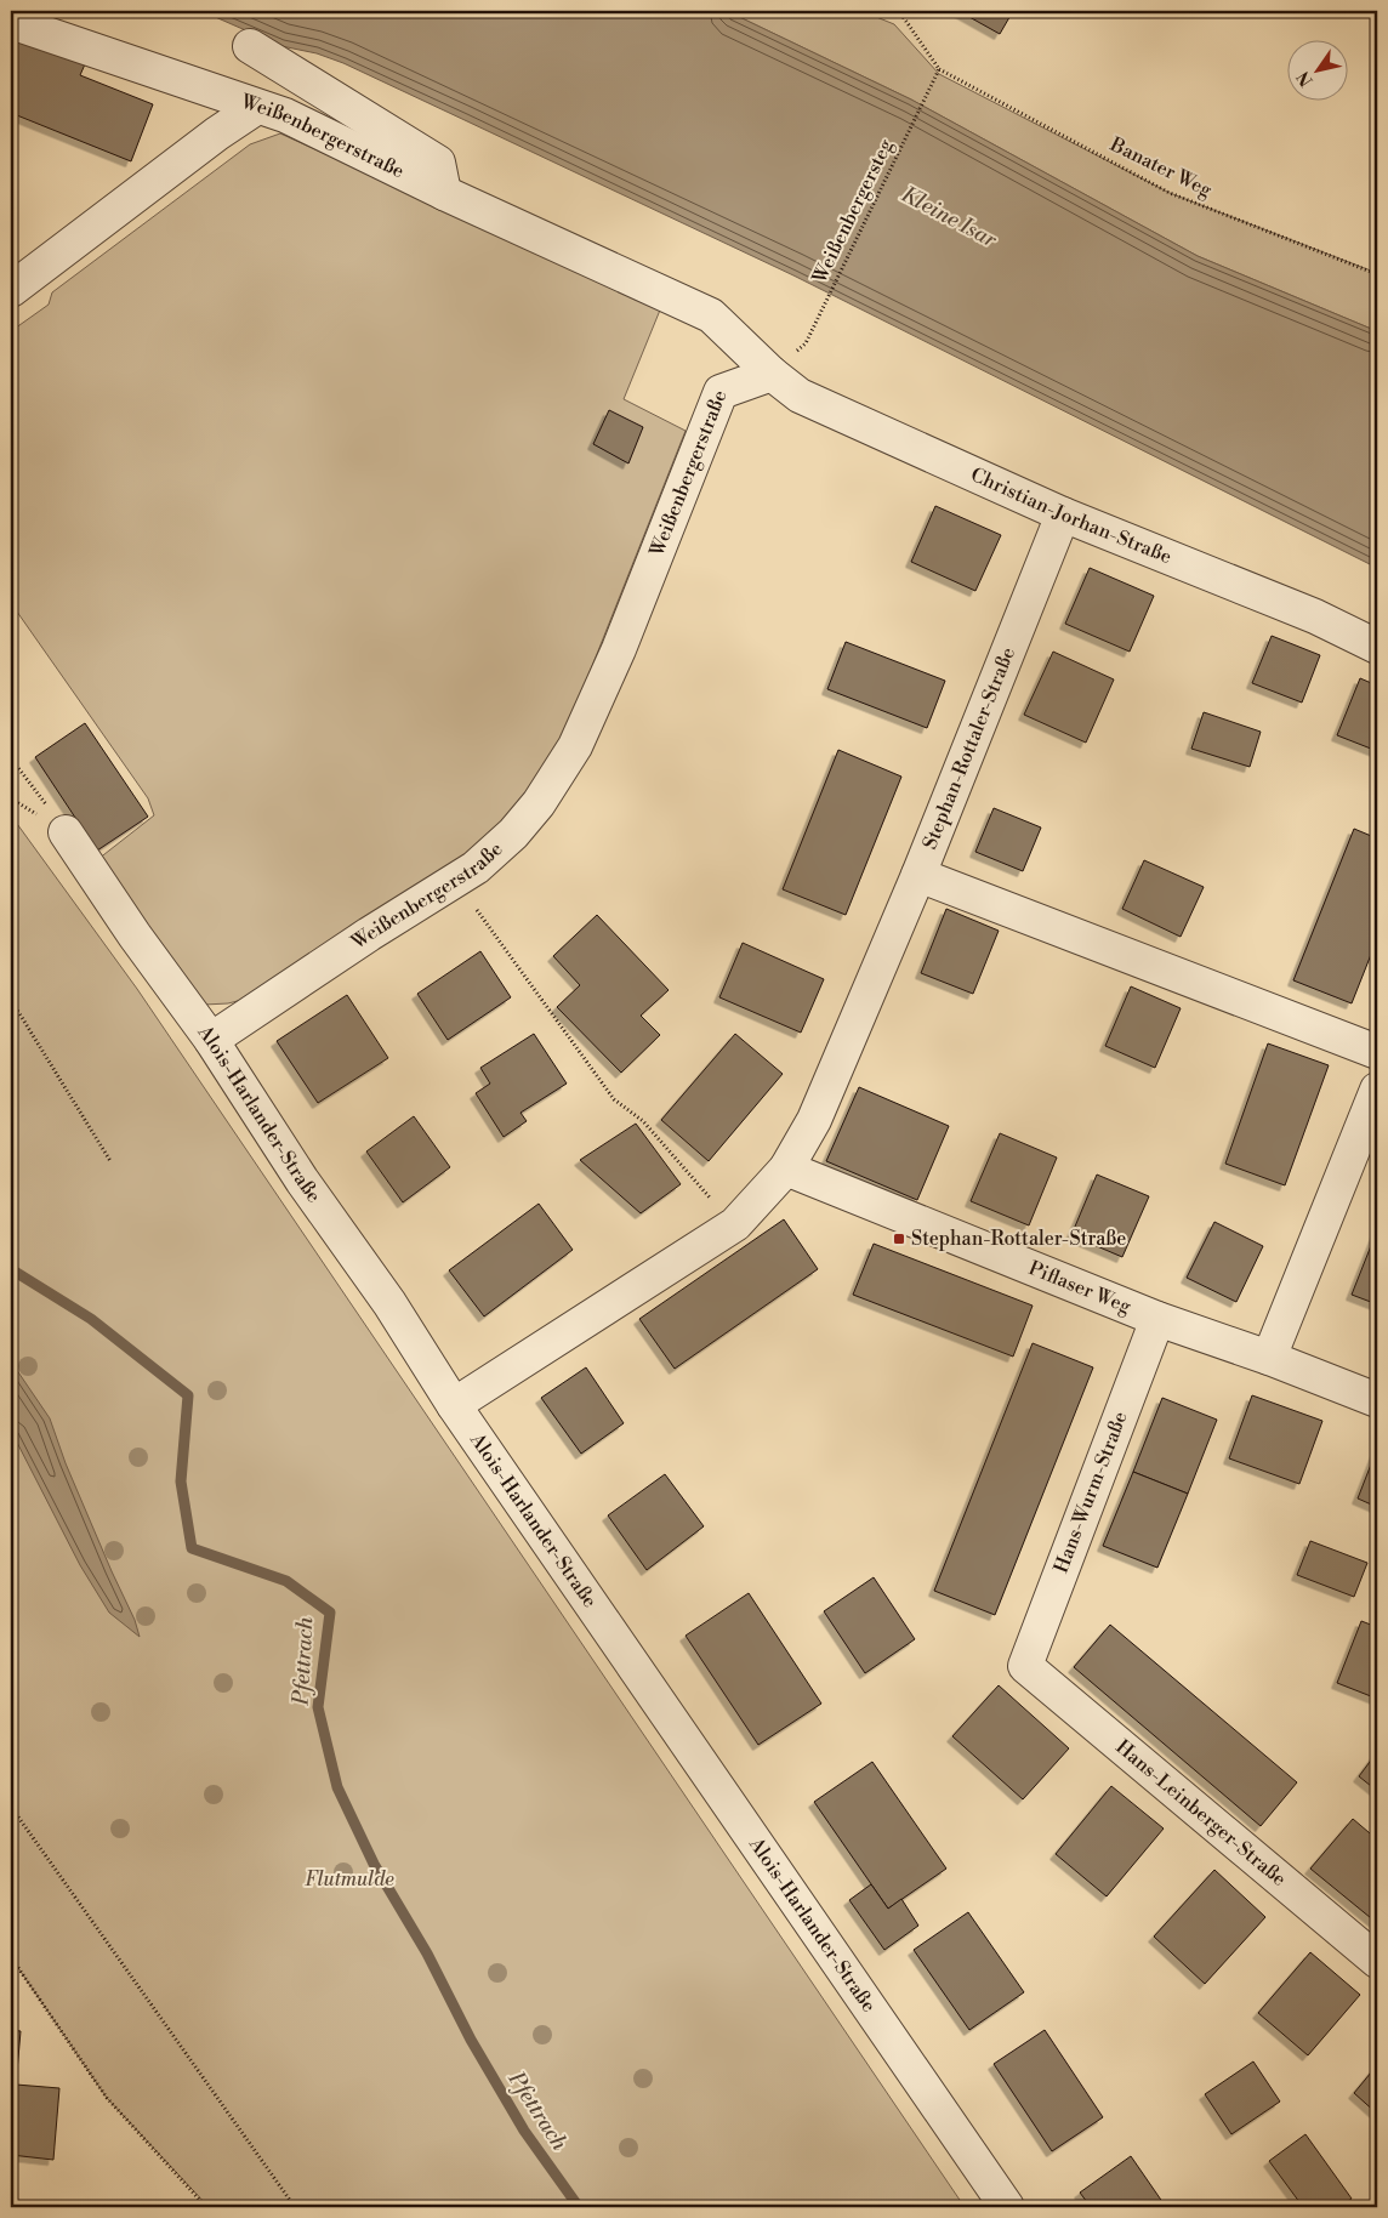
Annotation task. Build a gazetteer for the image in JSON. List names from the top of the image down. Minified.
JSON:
{"streets":{"street":["Weißenbergerstraße","Christian-Jorhan-Straße","Stephan-Rottaler-Straße","Alois-Harlander-Straße","Piflaser Weg","Hans-Wurm-Straße","Hans-Leinberger-Straße"],"path":["Banater Weg","Weißenbergersteg"]},"crossings":[["Weißenbergerstraße","Christian-Jorhan-Straße"],["Weißenbergerstraße","Alois-Harlander-Straße"],["Banater Weg","Weißenbergersteg"],["Christian-Jorhan-Straße","Stephan-Rottaler-Straße"],["Stephan-Rottaler-Straße","Alois-Harlander-Straße"],["Stephan-Rottaler-Straße","Piflaser Weg"],["Piflaser Weg","Hans-Wurm-Straße"],["Hans-Wurm-Straße","Hans-Leinberger-Straße"]],"water":["Kleine Isar","Pfettrach"],"parks":["Flutmulde"],"places":{"transit":["Stephan-Rottaler-Straße"]},"north":"bottom left"}
